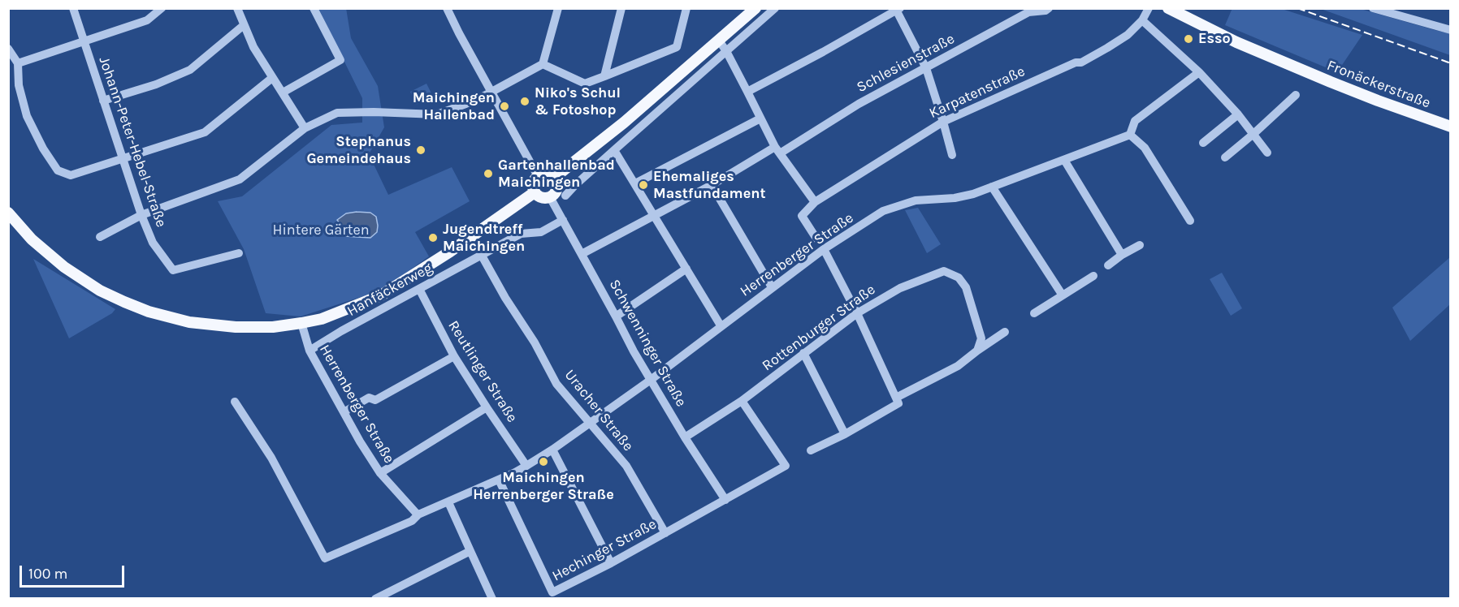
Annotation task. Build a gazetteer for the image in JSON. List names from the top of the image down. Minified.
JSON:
{"streets":{"main road":["Fronäckerstraße"],"street":["Schlesienstraße","Karpatenstraße","Johann-Peter-Hebel-Straße","Herrenberger Straße","Hanfäckerweg","Rottenburger Straße","Schwenninger Straße","Reutlinger Straße","Uracher Straße","Hechinger Straße"]},"crossings":[["Schlesienstraße","Schwenninger Straße"],["Herrenberger Straße","Hanfäckerweg"],["Herrenberger Straße","Schwenninger Straße"],["Herrenberger Straße","Reutlinger Straße"],["Herrenberger Straße","Uracher Straße"],["Herrenberger Straße","Hechinger Straße"],["Hanfäckerweg","Schwenninger Straße"],["Hanfäckerweg","Reutlinger Straße"],["Hanfäckerweg","Uracher Straße"],["Rottenburger Straße","Schwenninger Straße"],["Rottenburger Straße","Hechinger Straße"],["Schwenninger Straße","Hechinger Straße"],["Uracher Straße","Hechinger Straße"]],"parks":["Hintere Gärten"],"places":["Esso","Niko's Schul & Fotoshop","Maichingen Hallenbad","Stephanus Gemeindehaus","Gartenhallenbad Maichingen","Ehemaliges Mastfundament","Jugendtreff Maichingen","Maichingen Herrenberger Straße"],"scale_bar":"100 m"}
